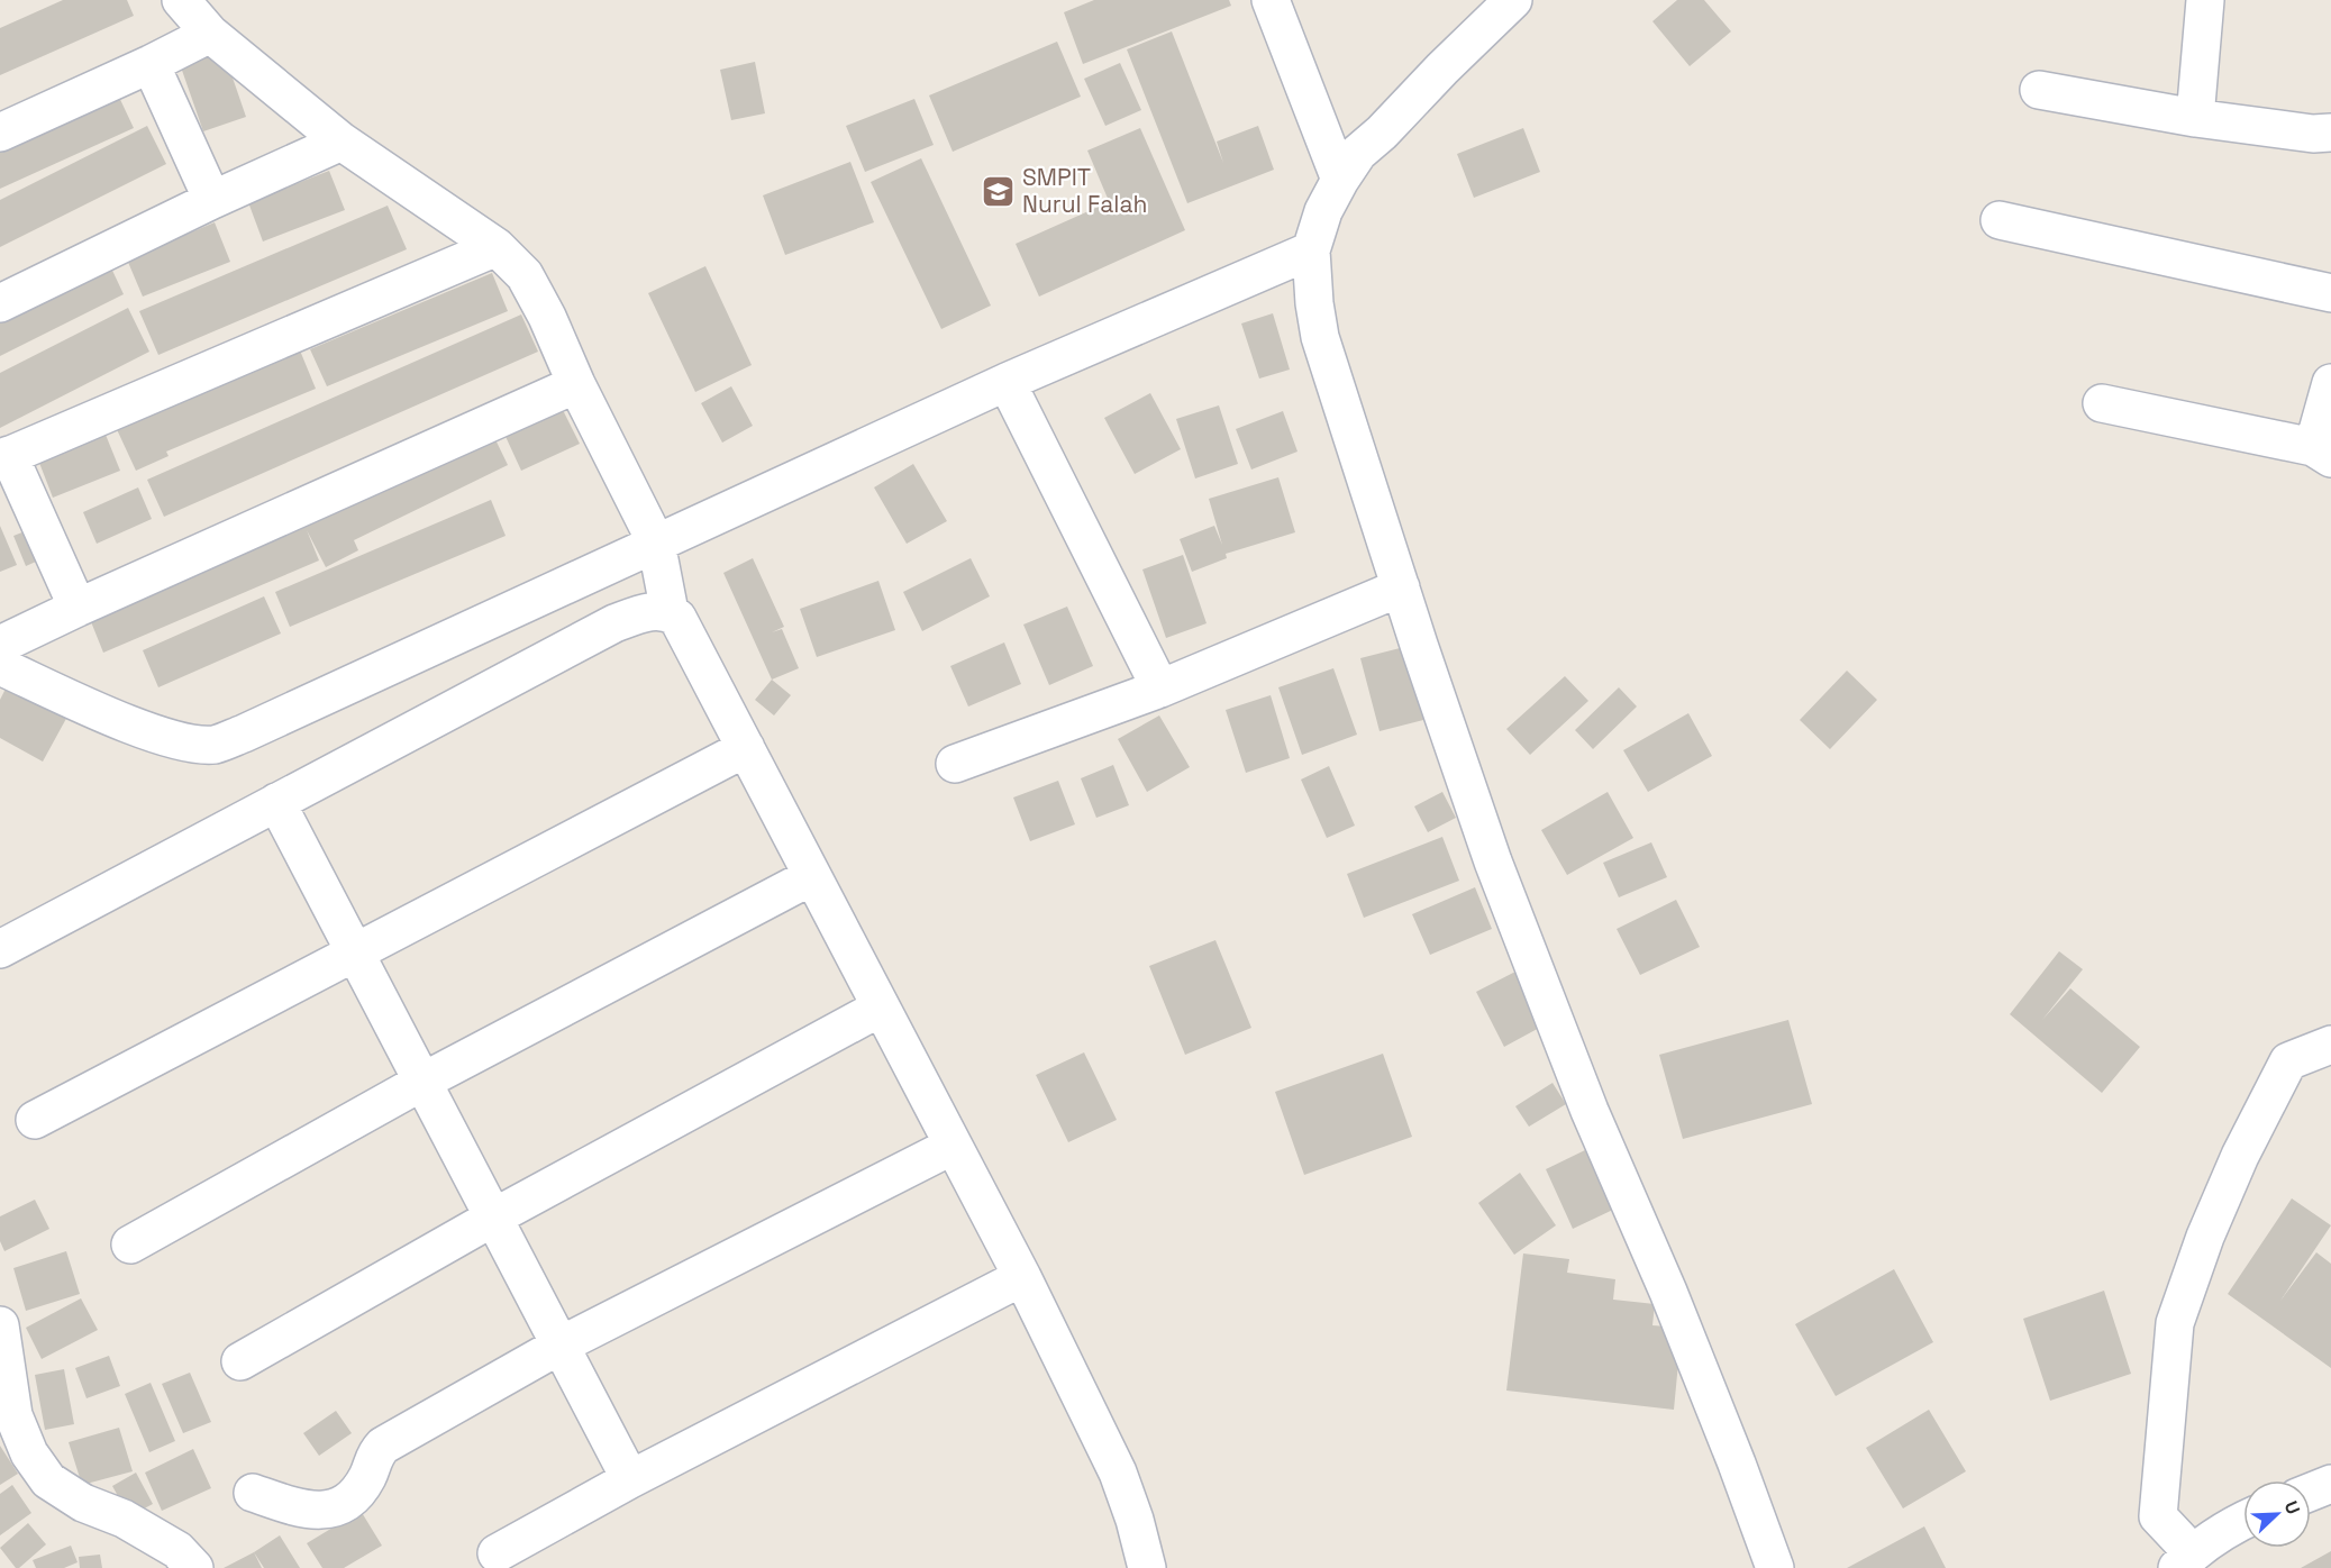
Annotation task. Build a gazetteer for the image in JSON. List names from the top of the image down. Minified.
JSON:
{"places":{"school or university":["SMPIT Nurul Falah"]},"north":"top right"}
